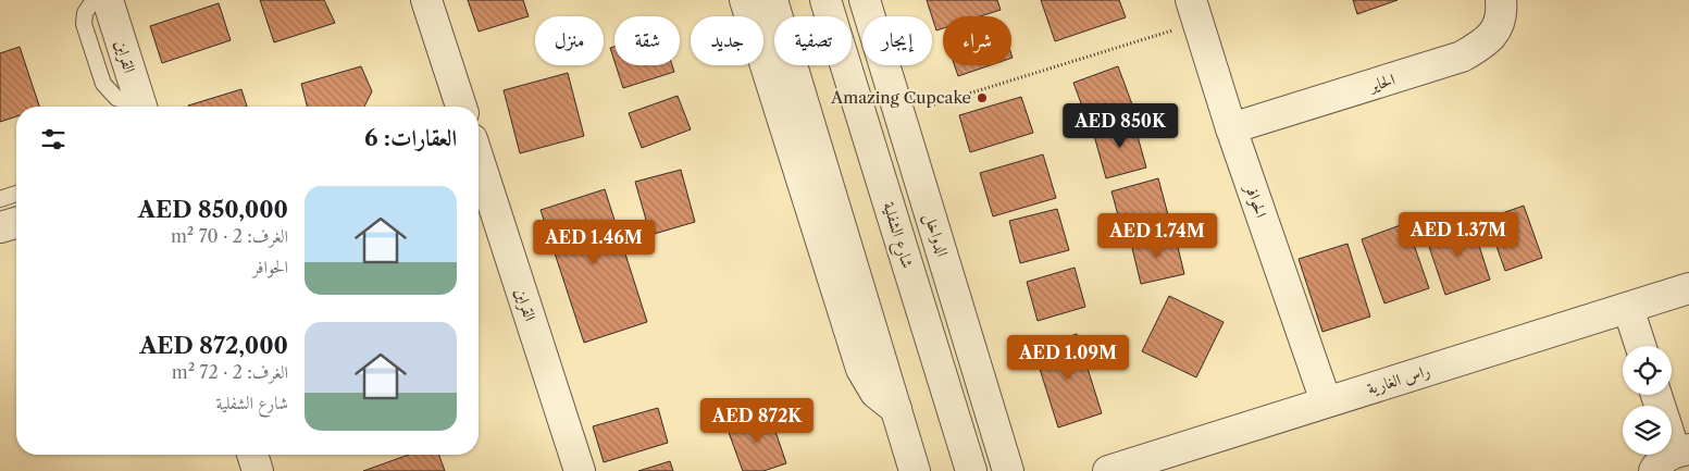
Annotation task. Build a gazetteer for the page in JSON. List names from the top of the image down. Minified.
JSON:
{"streets":{"street":["القراين","الحاير","الحوافر","شارع الشفلية","الدواخل","راس الغارية"]},"crossings":[["الحاير","الحوافر"],["الحوافر","راس الغارية"]],"places":["Amazing Cupcake"],"page":{"chip":["شراء","إيجار","تصفية","جديد","شقة","منزل"],"price":["AED 850K","AED 1.37M","AED 1.74M","AED 1.46M","AED 1.09M","AED 872K"],"heading":"العقارات: 6","list":[{"name":"AED 850,000","note":"الغرف: 2 · 70 m² · الحوافر"},{"name":"AED 872,000","note":"الغرف: 2 · 72 m² · شارع الشفلية"}]}}
